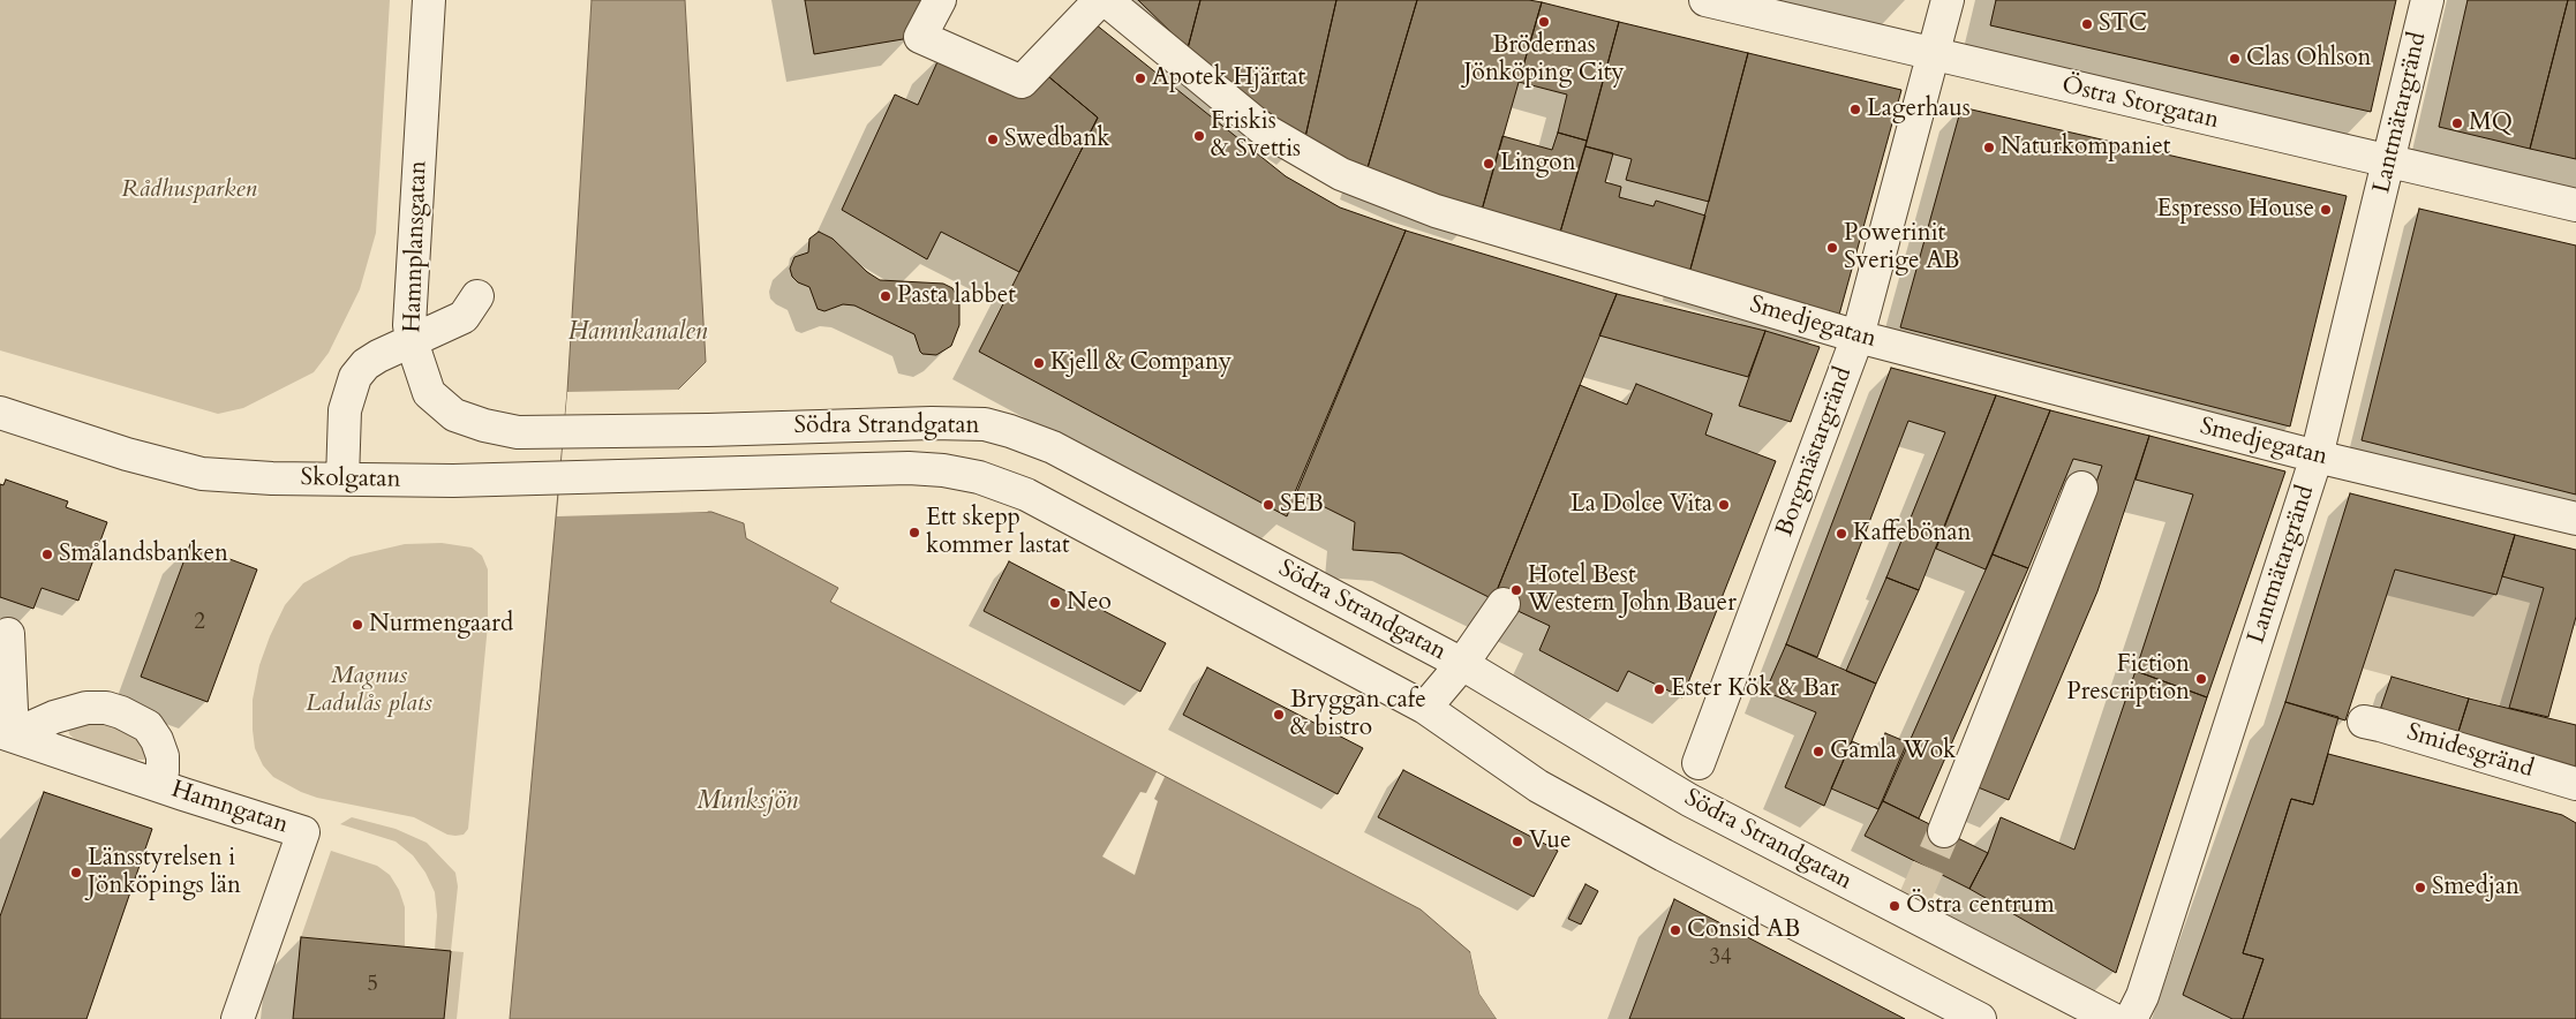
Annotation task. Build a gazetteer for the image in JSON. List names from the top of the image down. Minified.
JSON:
{"streets":{"street":["Östra Storgatan","Lantmätargränd","Hamnplansgatan","Smedjegatan","Södra Strandgatan","Borgmästargränd","Skolgatan","Smidesgränd","Hamngatan"]},"crossings":[["Östra Storgatan","Lantmätargränd"],["Östra Storgatan","Borgmästargränd"],["Lantmätargränd","Smedjegatan"],["Hamnplansgatan","Södra Strandgatan"],["Smedjegatan","Borgmästargränd"],["Södra Strandgatan","Skolgatan"]],"water":["Hamnkanalen","Munksjön"],"parks":["Rådhusparken","Magnus Ladulås plats"],"places":["Brödernas Jönköping City","STC","Clas Ohlson","Apotek Hjärtat","Lagerhaus","MQ","Friskis & Svettis","Swedbank","Naturkompaniet","Lingon","Espresso House","Powerinit Sverige AB","Pasta labbet","Kjell & Company","SEB","La Dolce Vita","Ett skepp kommer lastat","Kaffebönan","Smålandsbanken","Hotel Best Western John Bauer","Neo","Nurmengaard","Fiction Prescription","Ester Kök & Bar","Bryggan cafe & bistro","Gamla Wok","Vue","Länsstyrelsen i Jönköpings län","Smedjan","Östra centrum","Consid AB"],"house_numbers":["2","34","5"]}
